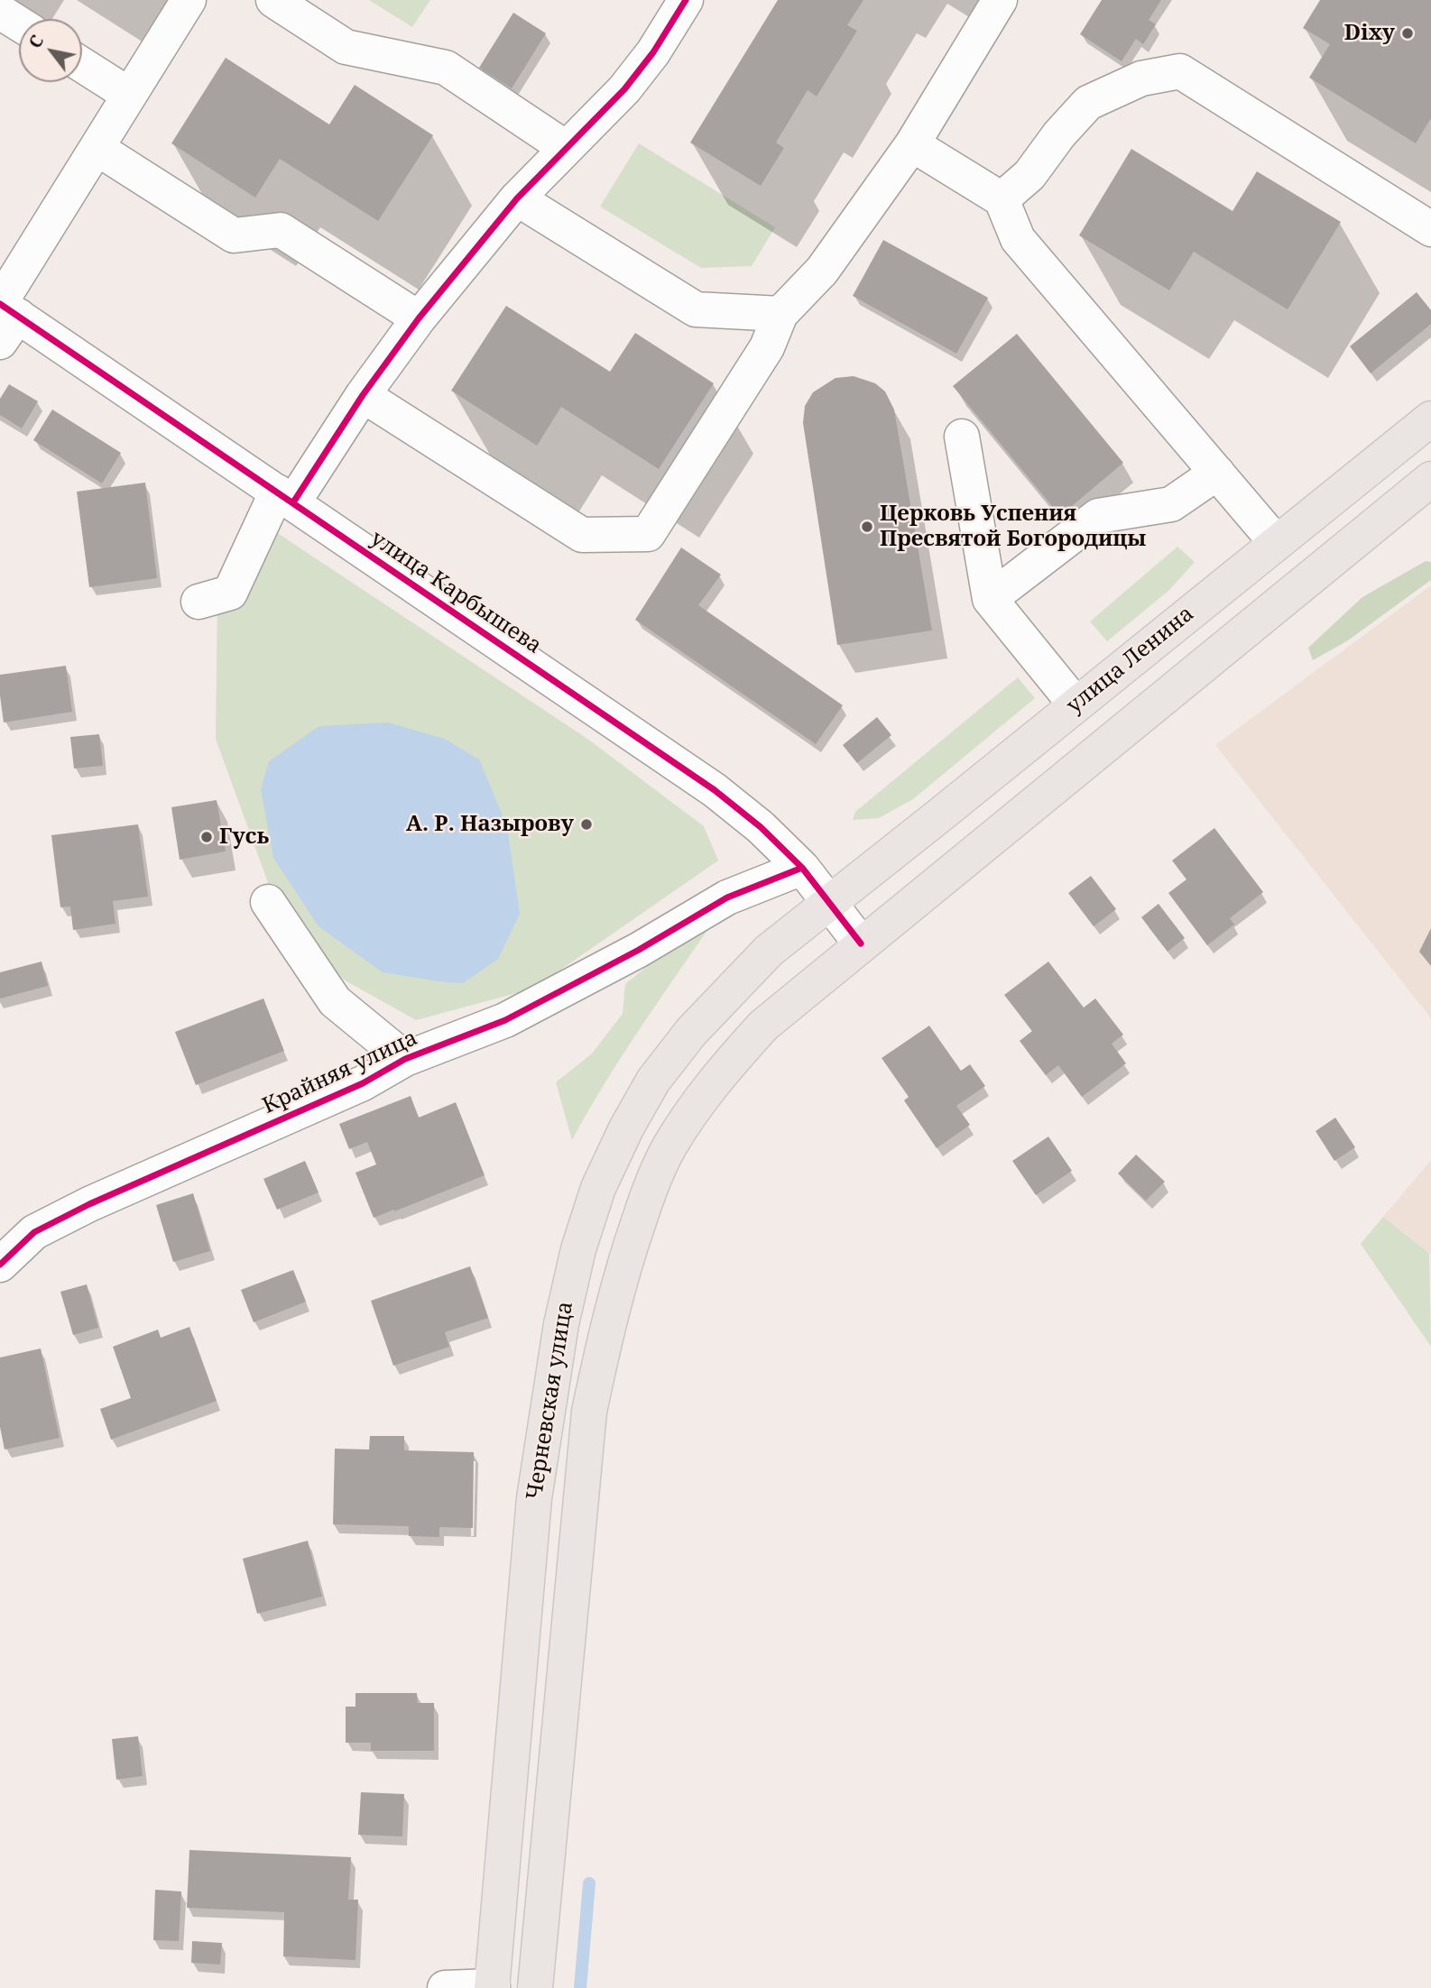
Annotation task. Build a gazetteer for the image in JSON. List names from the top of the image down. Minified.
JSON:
{"streets":{"main road":["улица Ленина","Черневская улица"],"street":["улица Карбышева","Крайняя улица"]},"crossings":[["улица Карбышева","улица Ленина"],["улица Карбышева","Крайняя улица"],["улица Карбышева","Черневская улица"],["улица Ленина","Черневская улица"]],"places":["Dixy","Церковь Успения Пресвятой Богородицы","А. Р. Назырову","Гусь"],"north":"top left"}
